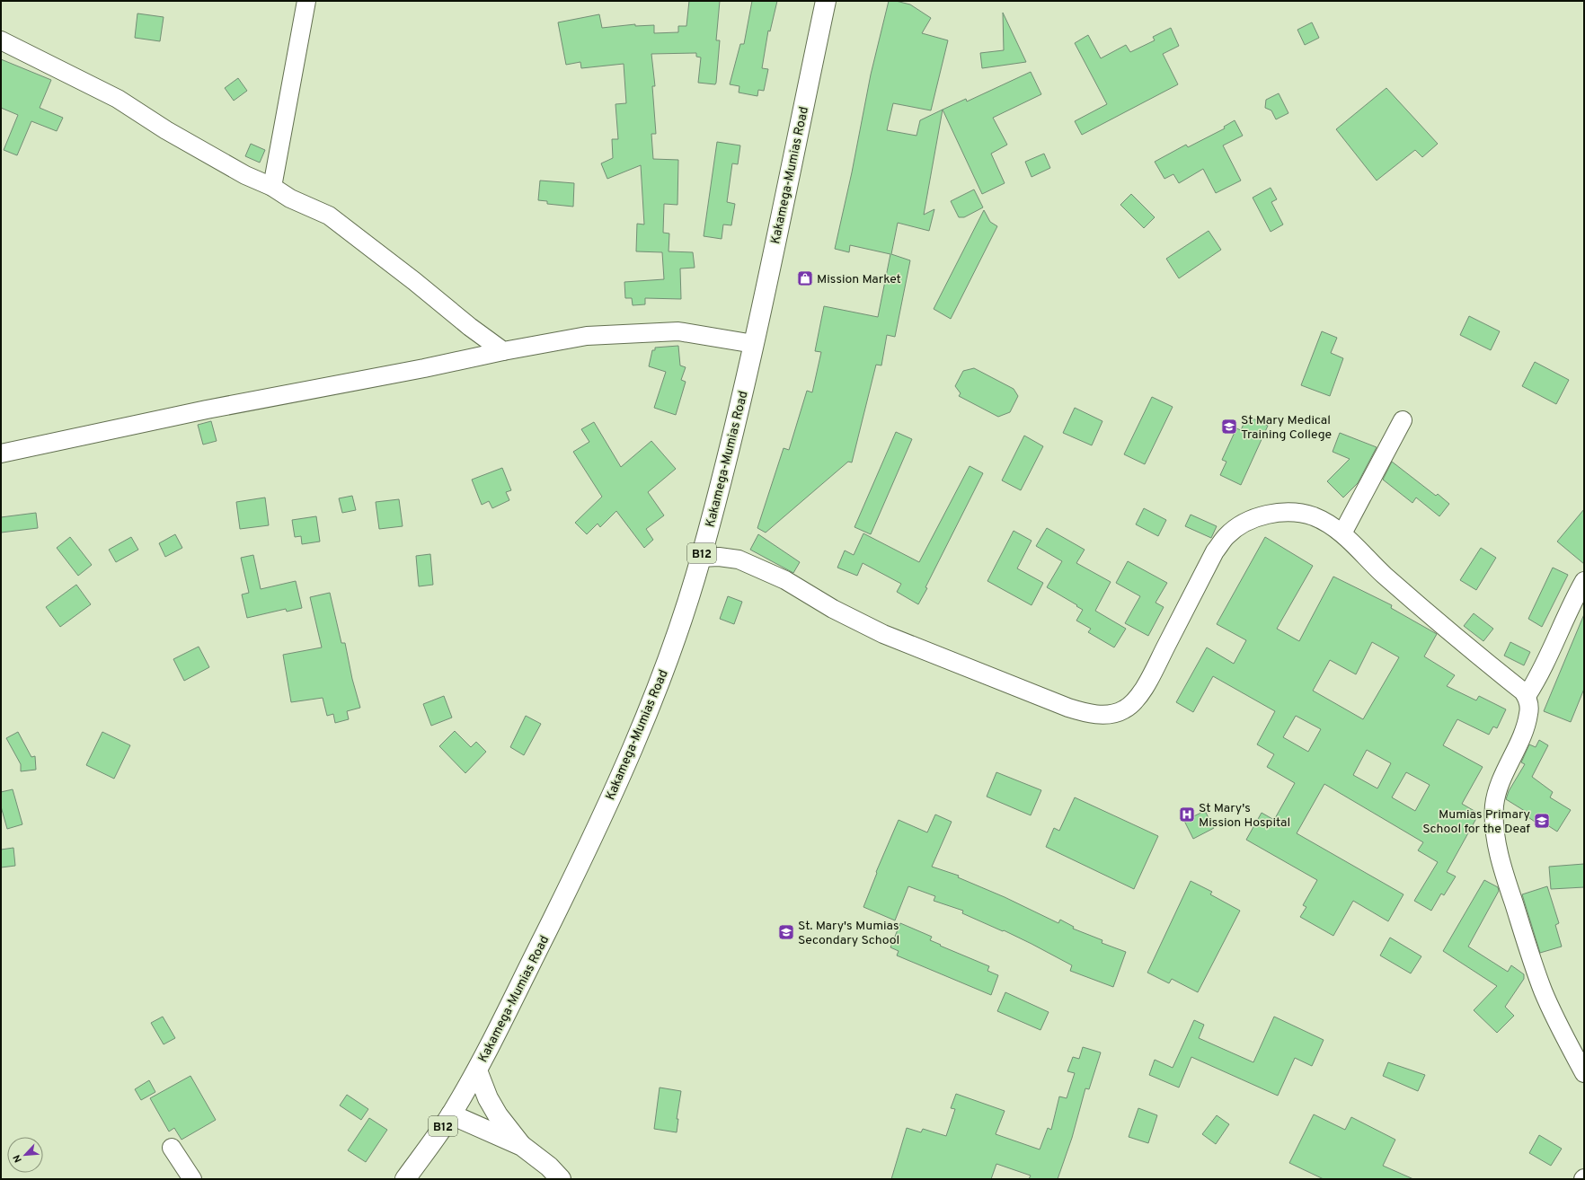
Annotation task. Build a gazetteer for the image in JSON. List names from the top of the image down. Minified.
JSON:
{"streets":{"main road":["Kakamega-Mumias Road","B12"]},"crossings":[["Kakamega-Mumias Road","B12"]],"places":{"shop":["Mission Market"],"school or university":["St Mary Medical Training College","Mumias Primary School for the Deaf","St. Mary's Mumias Secondary School"],"hospital":["St Mary's Mission Hospital"]},"north":"bottom left"}
